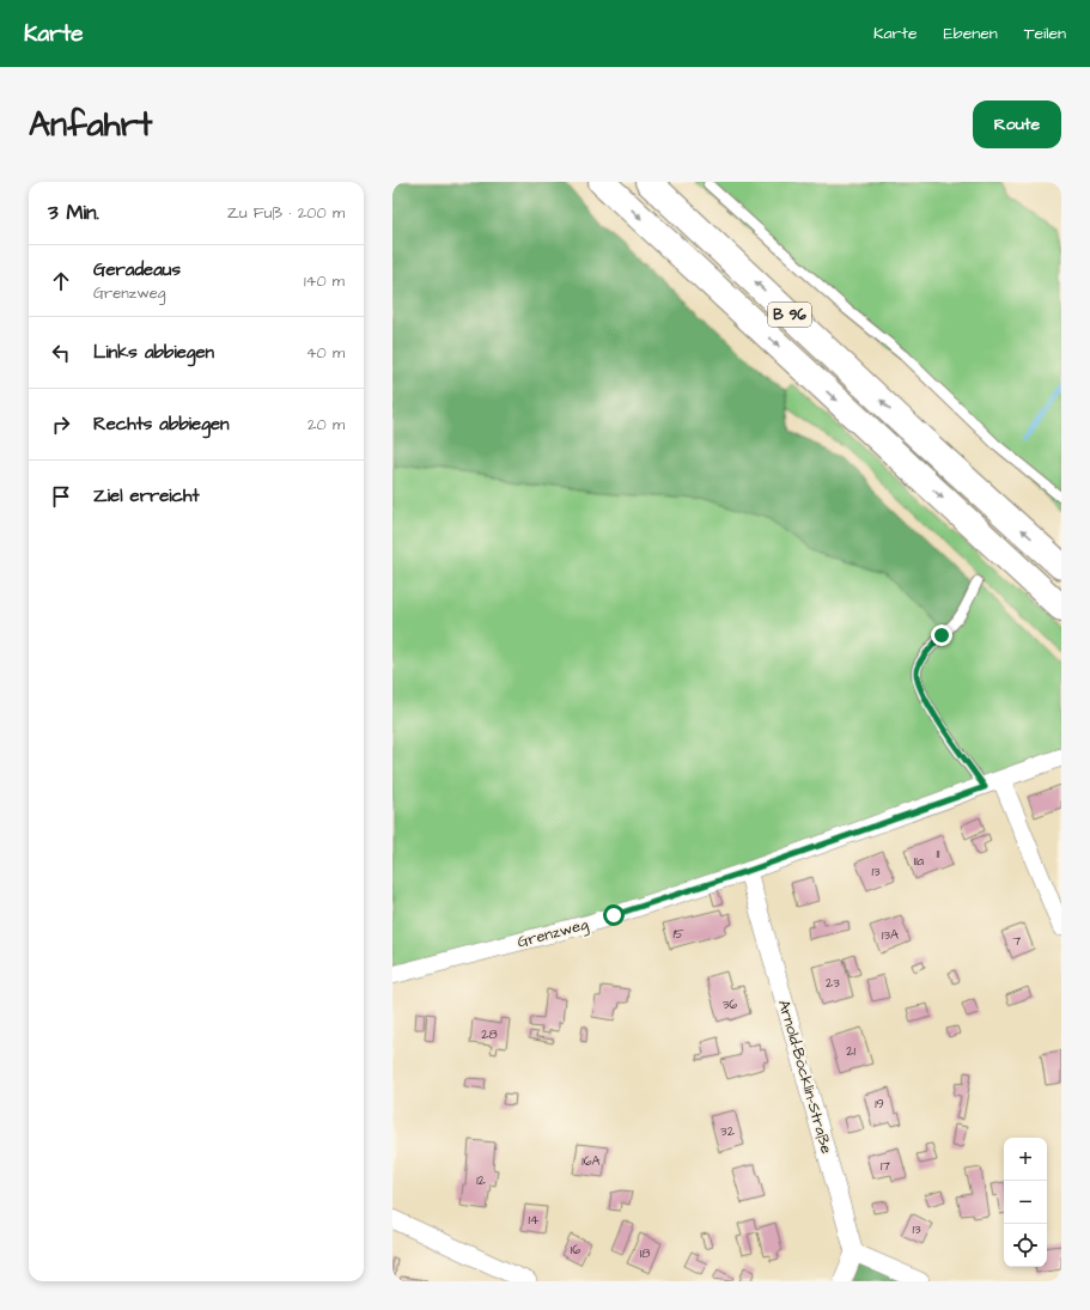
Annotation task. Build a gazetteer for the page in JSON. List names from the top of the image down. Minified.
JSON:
{"streets":{"highway":["B 96"],"street":["Grenzweg","Arnold-Böcklin-Straße"]},"crossings":[["Grenzweg","Arnold-Böcklin-Straße"]],"house_numbers":["11","11a","13","15","13A","7","23","36","28","21","19","32","16A","17","12","14","13","16","18"],"page":{"header":"Karte","nav":["Karte","Ebenen","Teilen"],"buttons":"Route","title":"Anfahrt","heading":["3 Min.","Zu Fuß · 200 m"],"list":[["Geradeaus","Grenzweg","140 m"],["Links abbiegen","40 m"],["Rechts abbiegen","20 m"],"Ziel erreicht"],"map_buttons":["+","−"]}}
